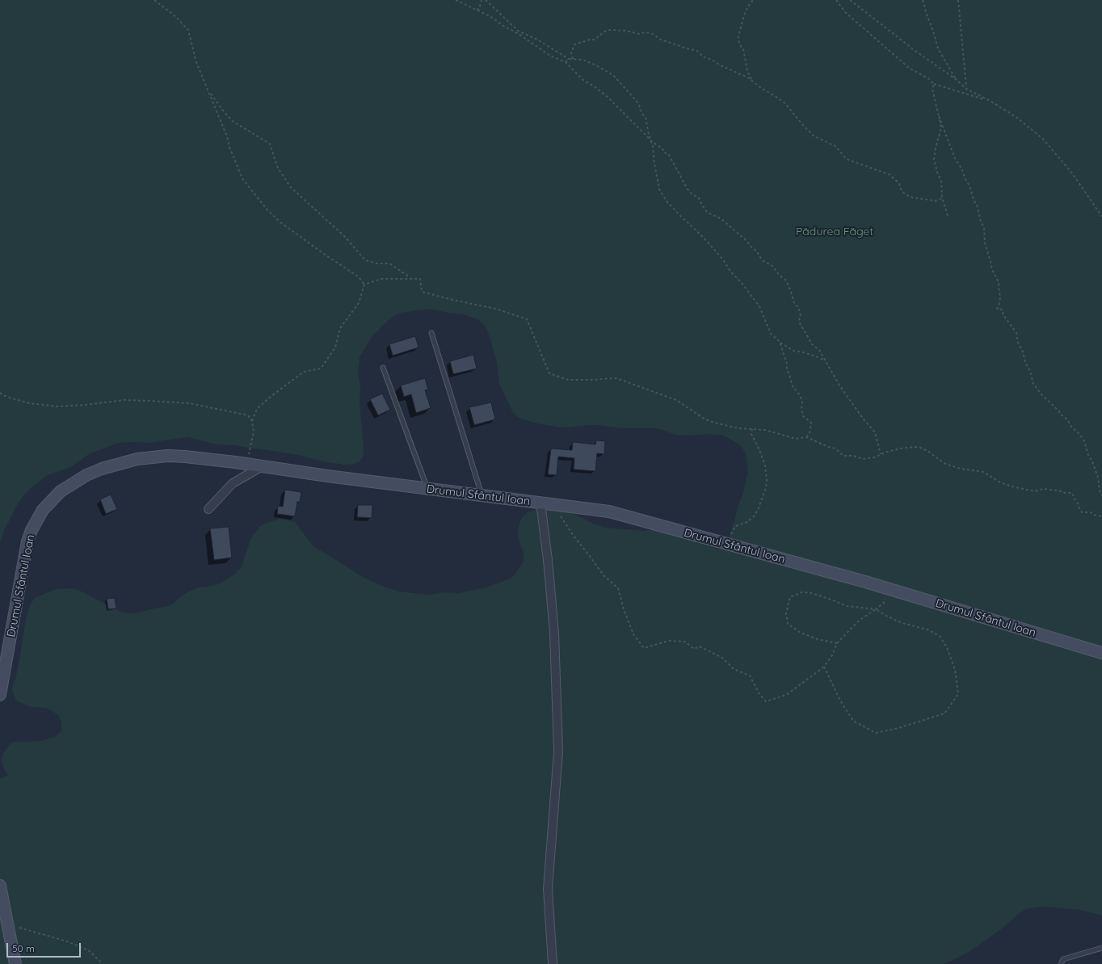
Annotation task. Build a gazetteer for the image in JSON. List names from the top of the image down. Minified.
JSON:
{"streets":{"main road":["Drumul Sfântul Ioan"]},"parks":["Pădurea Făget"],"scale_bar":"50 m"}
